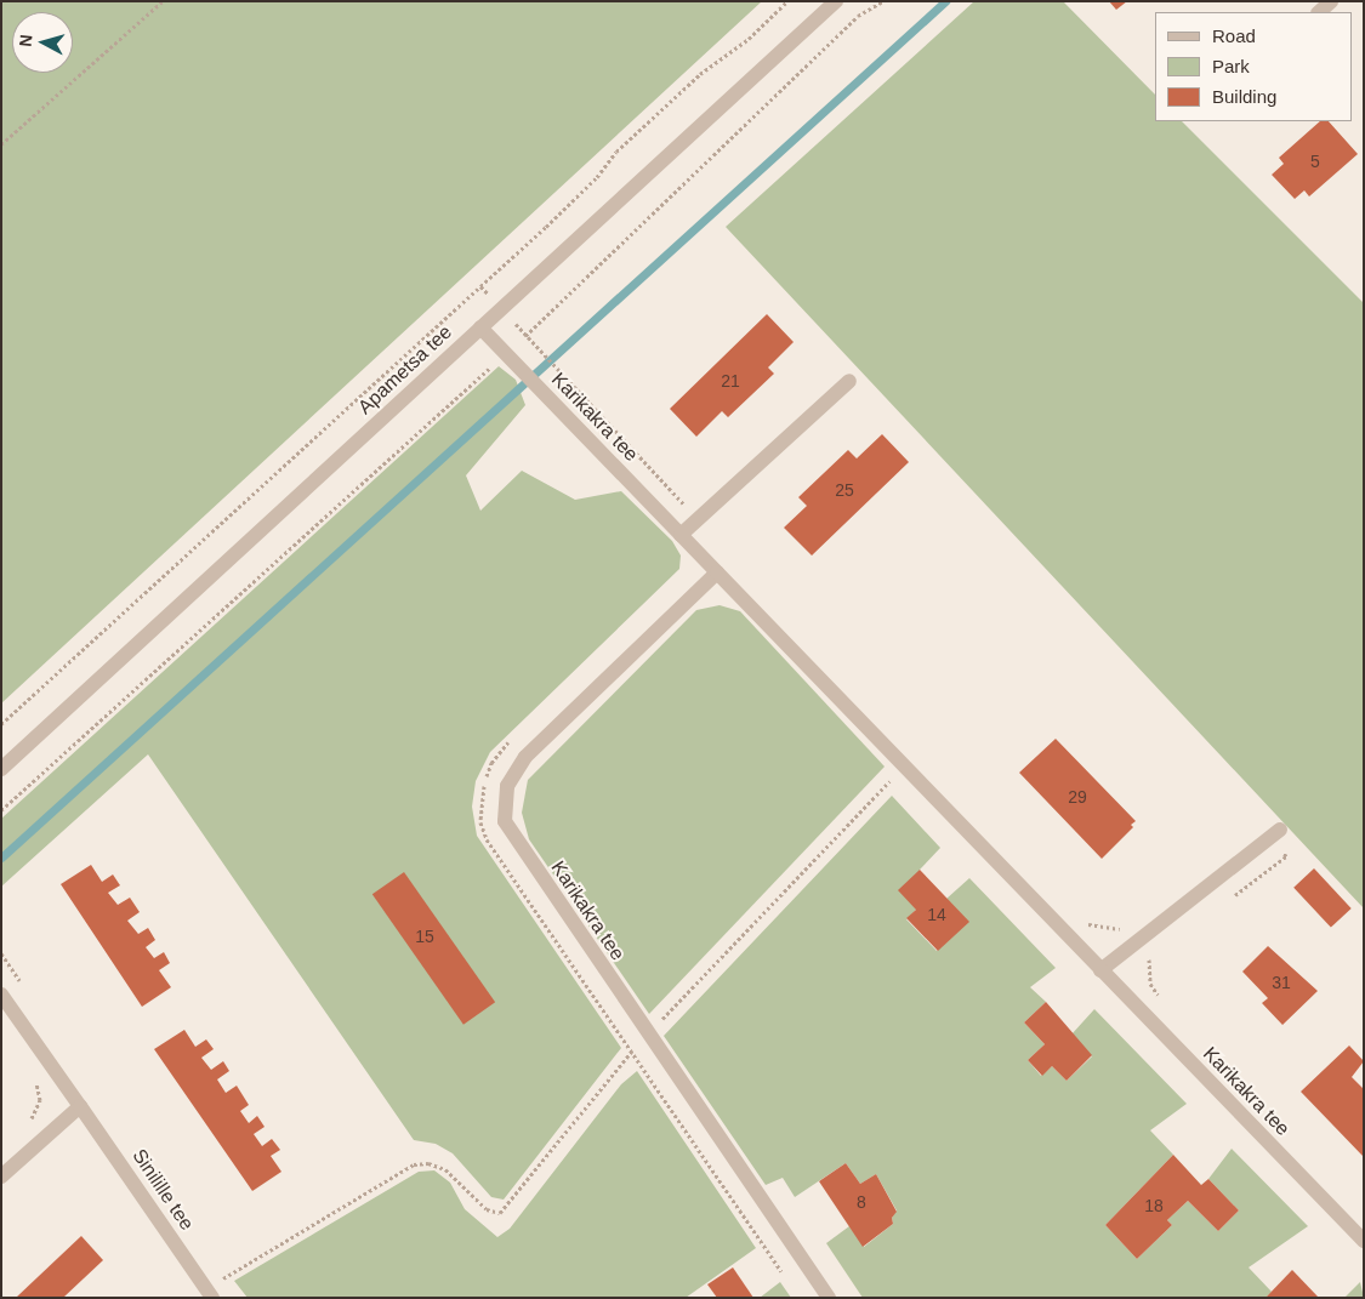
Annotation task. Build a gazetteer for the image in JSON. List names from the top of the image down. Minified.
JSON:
{"streets":{"street":["Apametsa tee","Karikakra tee","Sinilille tee"]},"crossings":[["Apametsa tee","Karikakra tee"]],"house_numbers":["5","21","25","29","14","15","31","8","18"],"legend":["Road","Park","Building"],"north":"left"}
